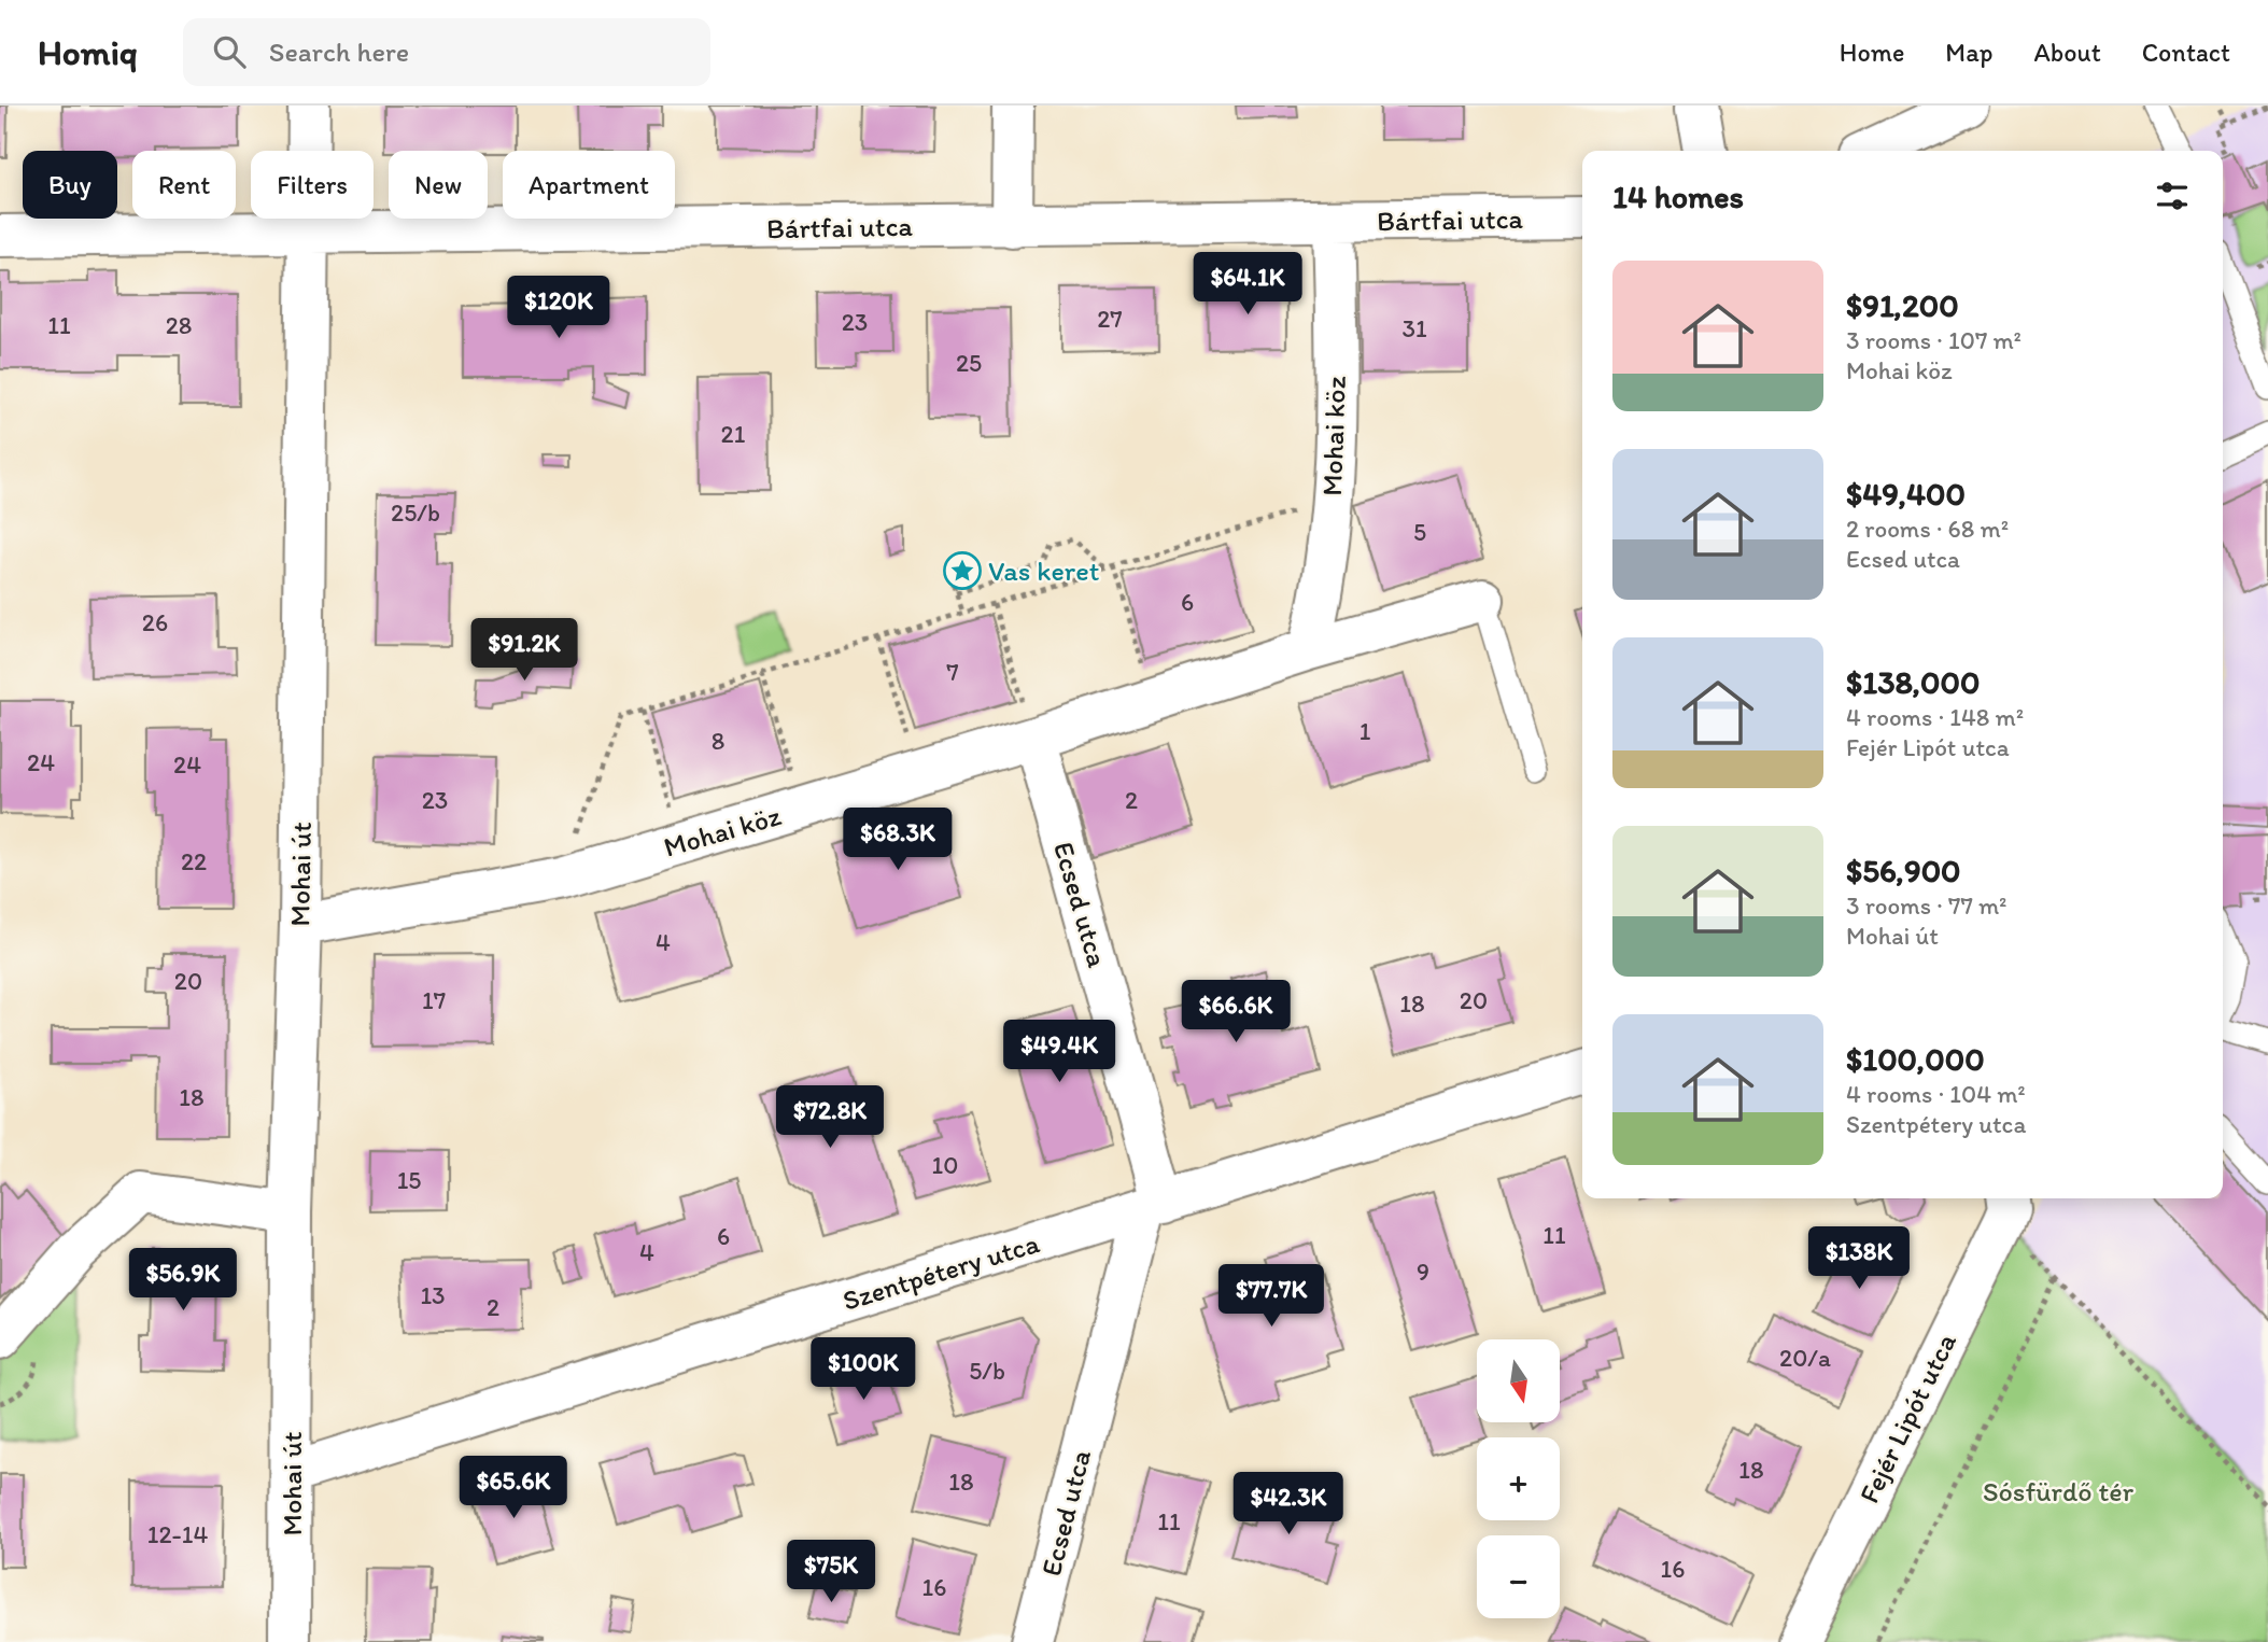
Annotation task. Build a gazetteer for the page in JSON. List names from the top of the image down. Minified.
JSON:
{"streets":{"street":["Bártfai utca","Mohai köz","Mohai út","Ecsed utca","Szentpétery utca","Fejér Lipót utca"]},"crossings":[["Bártfai utca","Mohai köz"],["Bártfai utca","Mohai út"],["Mohai köz","Mohai út"],["Mohai köz","Ecsed utca"],["Mohai út","Szentpétery utca"],["Ecsed utca","Szentpétery utca"]],"parks":["Sósfürdő tér"],"places":{"place":["Vas keret"]},"house_numbers":["27","23","11","28","31","25","21","25/b","5","6","26","7","1","8","24","24","23","2","22","4","20","17","20","18","18","10","15","11","6","4","9","13","2","20/a","5/b","18","18","11","12-14","16","16"],"north":"bottom","page":{"header":"Homiq","search":"Search here","nav":["Home","Map","About","Contact"],"chip":["Buy","Rent","Filters","New","Apartment"],"heading":"14 homes","list":[{"name":"$91,200","note":"3 rooms · 107 m² · Mohai köz"},{"name":"$49,400","note":"2 rooms · 68 m² · Ecsed utca"},{"name":"$138,000","note":"4 rooms · 148 m² · Fejér Lipót utca"},{"name":"$56,900","note":"3 rooms · 77 m² · Mohai út"},{"name":"$100,000","note":"4 rooms · 104 m² · Szentpétery utca"}],"price":["$64.1K","$120K","$91.2K","$68.3K","$66.6K","$49.4K","$72.8K","$138K","$56.9K","$77.7K","$100K","$65.6K","$42.3K","$75K"],"map_buttons":["+","−"]}}
